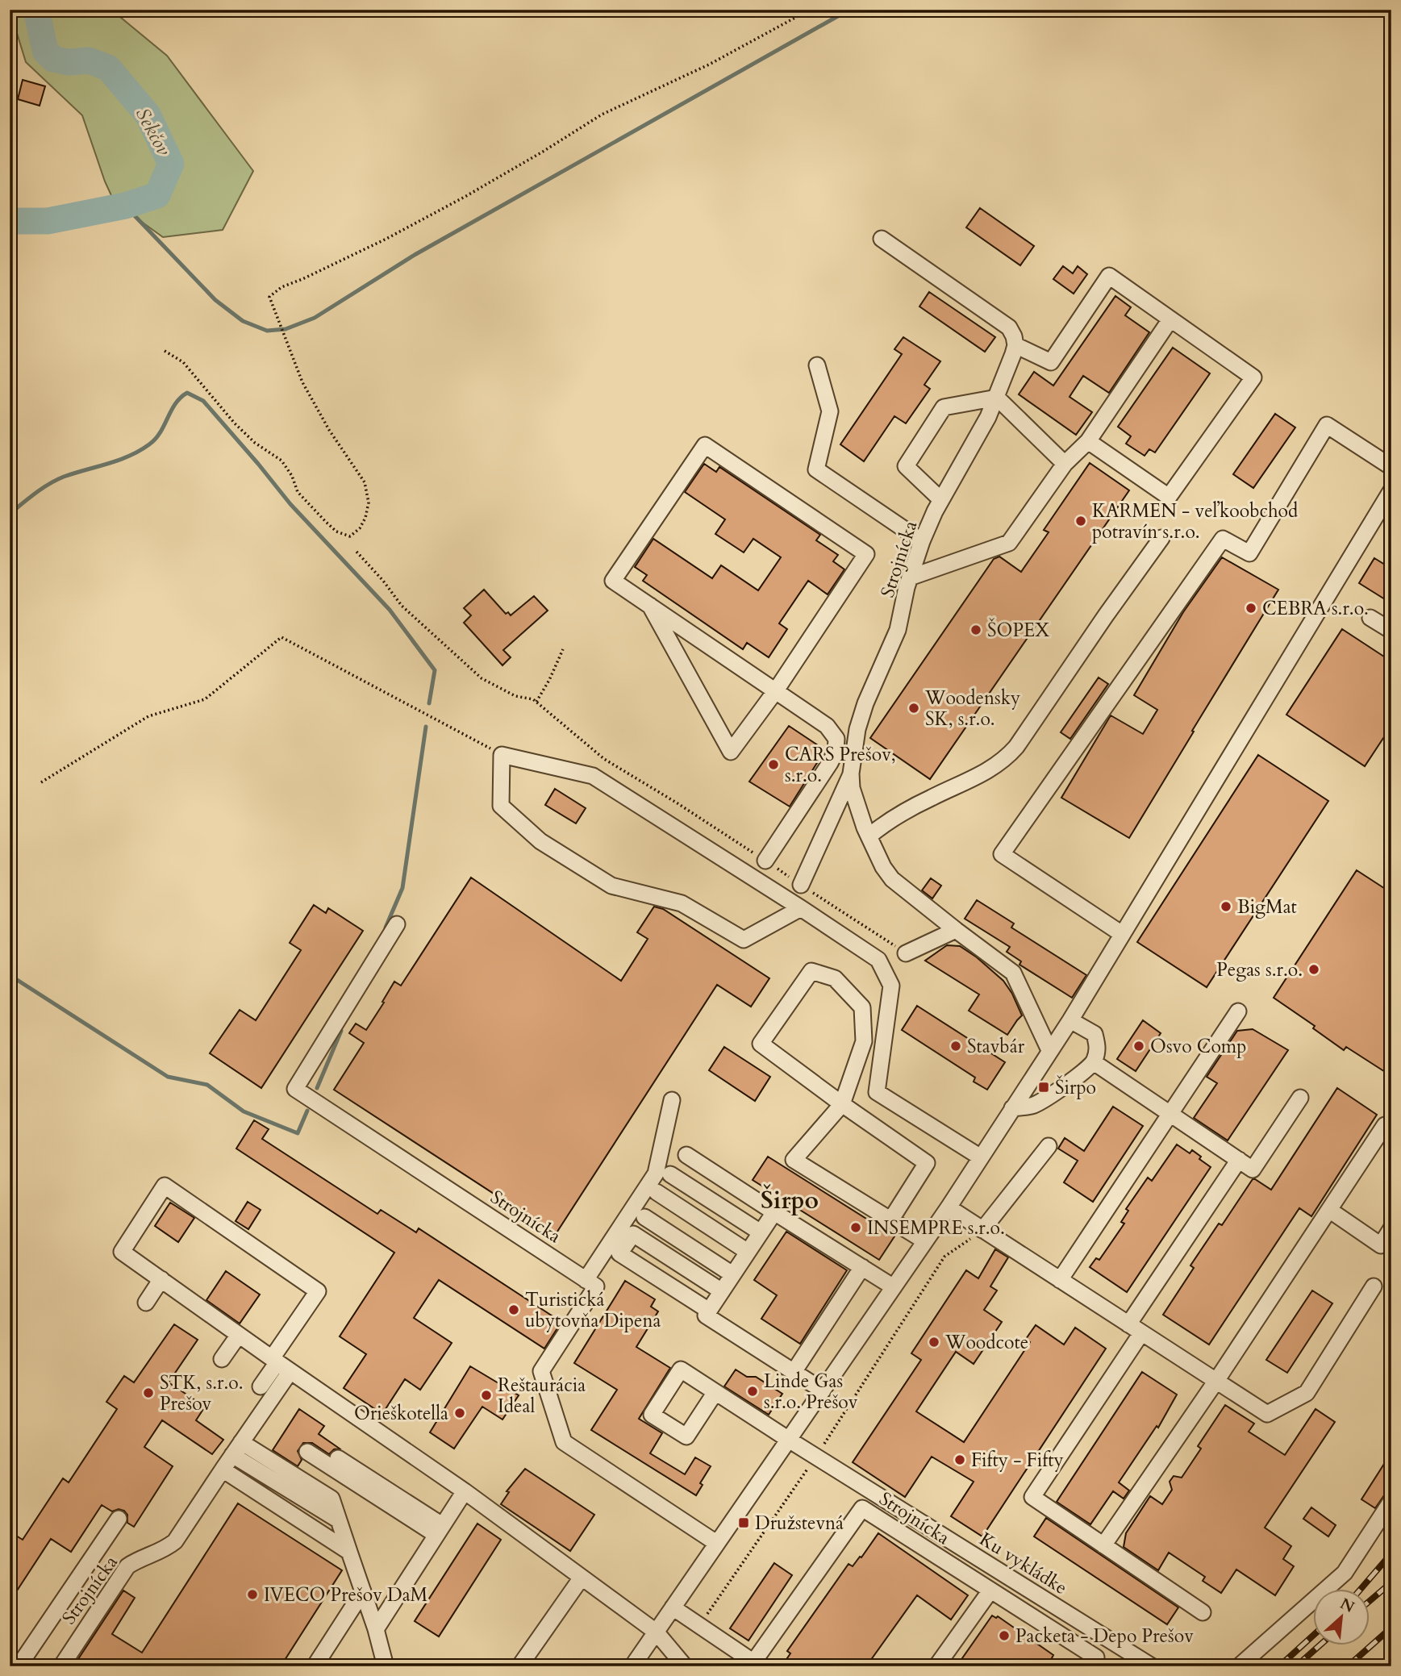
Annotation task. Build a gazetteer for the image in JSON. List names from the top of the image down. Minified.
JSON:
{"streets":{"street":["Strojnícka","Ku vykládke"]},"districts":["Širpo"],"water":["Sekčov"],"places":{"other":["KARMEN - veľkoobchod potravín s.r.o.","CEBRA s.r.o.","ŠOPEX","Woodensky SK, s.r.o.","CARS Prešov, s.r.o.","BigMat","Pegas s.r.o.","Stavbár","Osvo Comp","INSEMPRE s.r.o.","Turistická ubytovňa Dipena","Woodcote","Linde Gas s.r.o. Prešov","STK, s.r.o. Prešov","Reštaurácia Ideal","Orieškotella","Fifty - Fifty","IVECO Prešov DaM","Packeta - Depo Prešov"],"transit":["Širpo","Družstevná"]},"north":"top right"}
